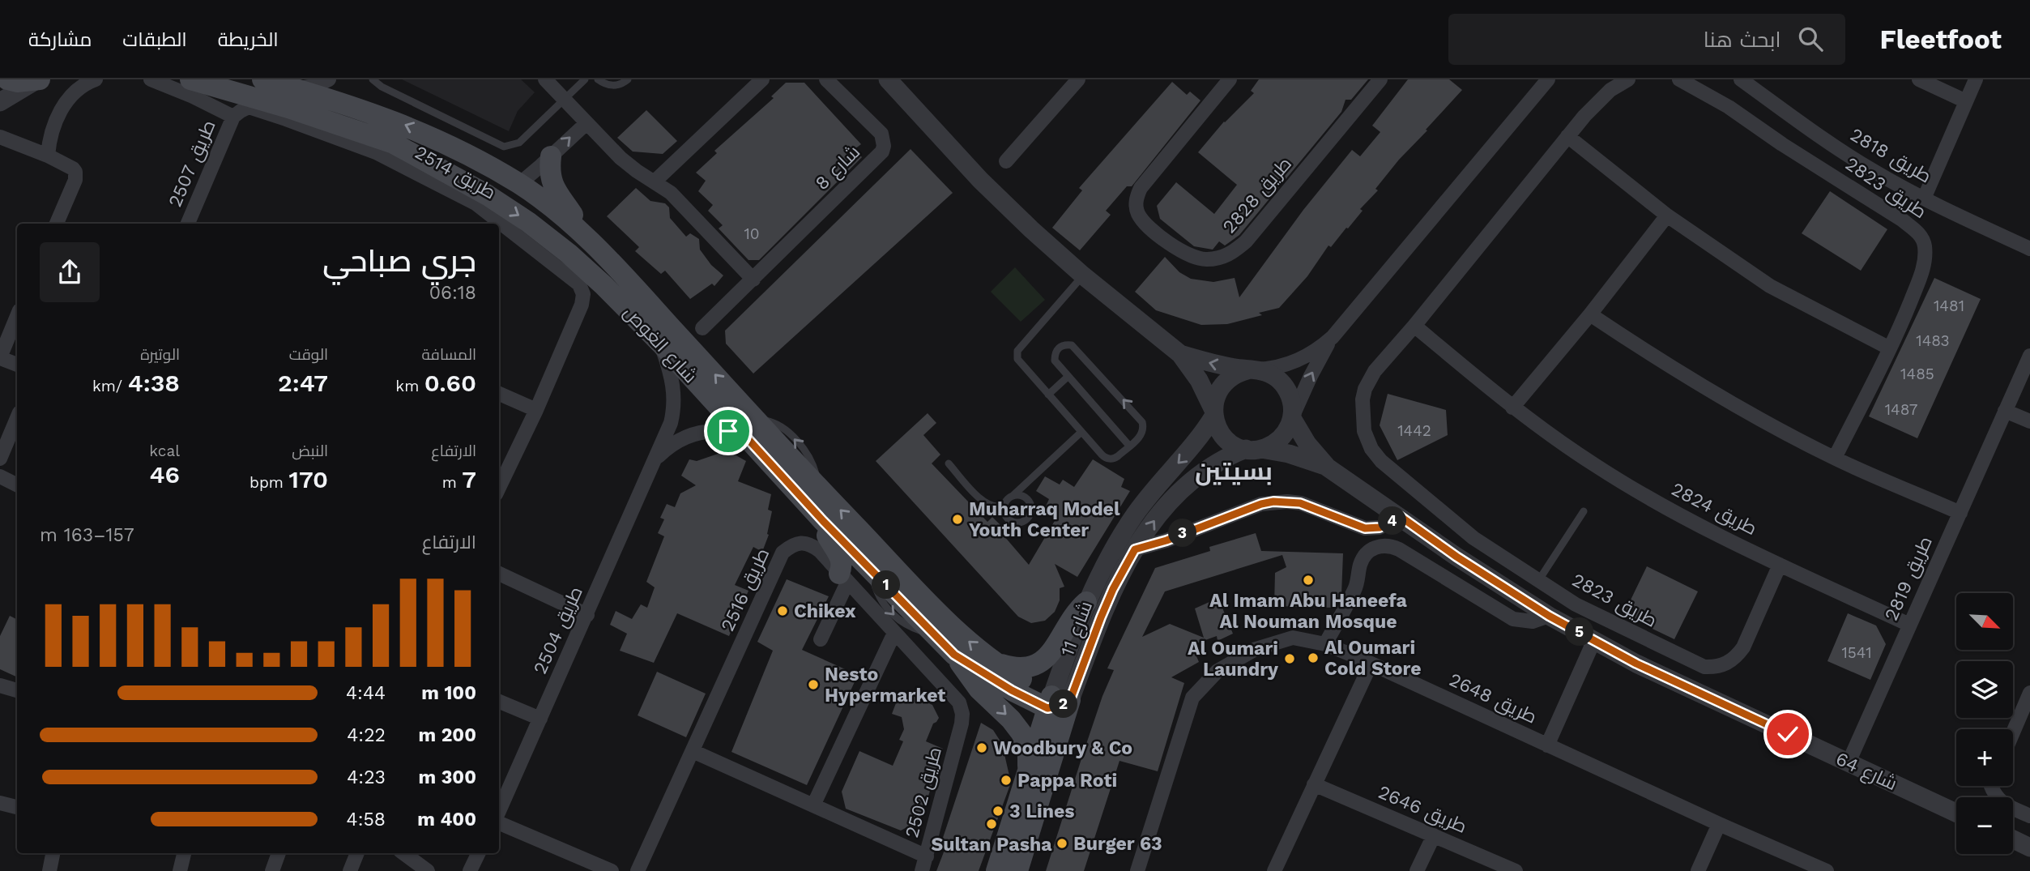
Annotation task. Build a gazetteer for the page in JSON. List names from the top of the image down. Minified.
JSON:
{"streets":{"main road":["شارع الغوص","شارع 11"],"street":["طريق 2818","طريق 2507","شارع 8","طريق 2514","طريق 2823","طريق 2828","طريق 2824","طريق 2819","طريق 2516","طريق 2504","طريق 2648","شارع 64","طريق 2502","طريق 2646"]},"crossings":[["طريق 2507","طريق 2514"],["طريق 2823","طريق 2824"],["شارع الغوص","شارع 11"],["شارع الغوص","طريق 2504"],["طريق 2824","طريق 2819"],["طريق 2819","شارع 64"],["طريق 2516","طريق 2502"],["شارع 11","شارع 64"]],"districts":["بسيتين"],"places":["Muharraq Model Youth Center","Al Imam Abu Haneefa Al Nouman Mosque","Chikex","Al Oumari Cold Store","Al Oumari Laundry","Nesto Hypermarket","Woodbury & Co","Pappa Roti","3 Lines","Sultan Pasha","Burger 63"],"house_numbers":["10","1481","1483","1485","1487","1442","1541"],"north":"bottom right","page":{"header":"Fleetfoot","search":"ابحث هنا","nav":["الخريطة","الطبقات","مشاركة"],"heading":["جري صباحي","06:18"],"stats":[["المسافة","0.60 km"],["الوقت","2:47"],["الوتيرة","4:38 /km"],["الارتفاع","7 m"],["النبض","170 bpm"],["kcal","46"]],"pins":["4","3","1","5","2"],"chart":["الارتفاع","157–163 m"],"map_buttons":["+","−"],"list":[{"name":"100 m","note":"4:44"},{"name":"200 m","note":"4:22"},{"name":"300 m","note":"4:23"},{"name":"400 m","note":"4:58"}]}}
